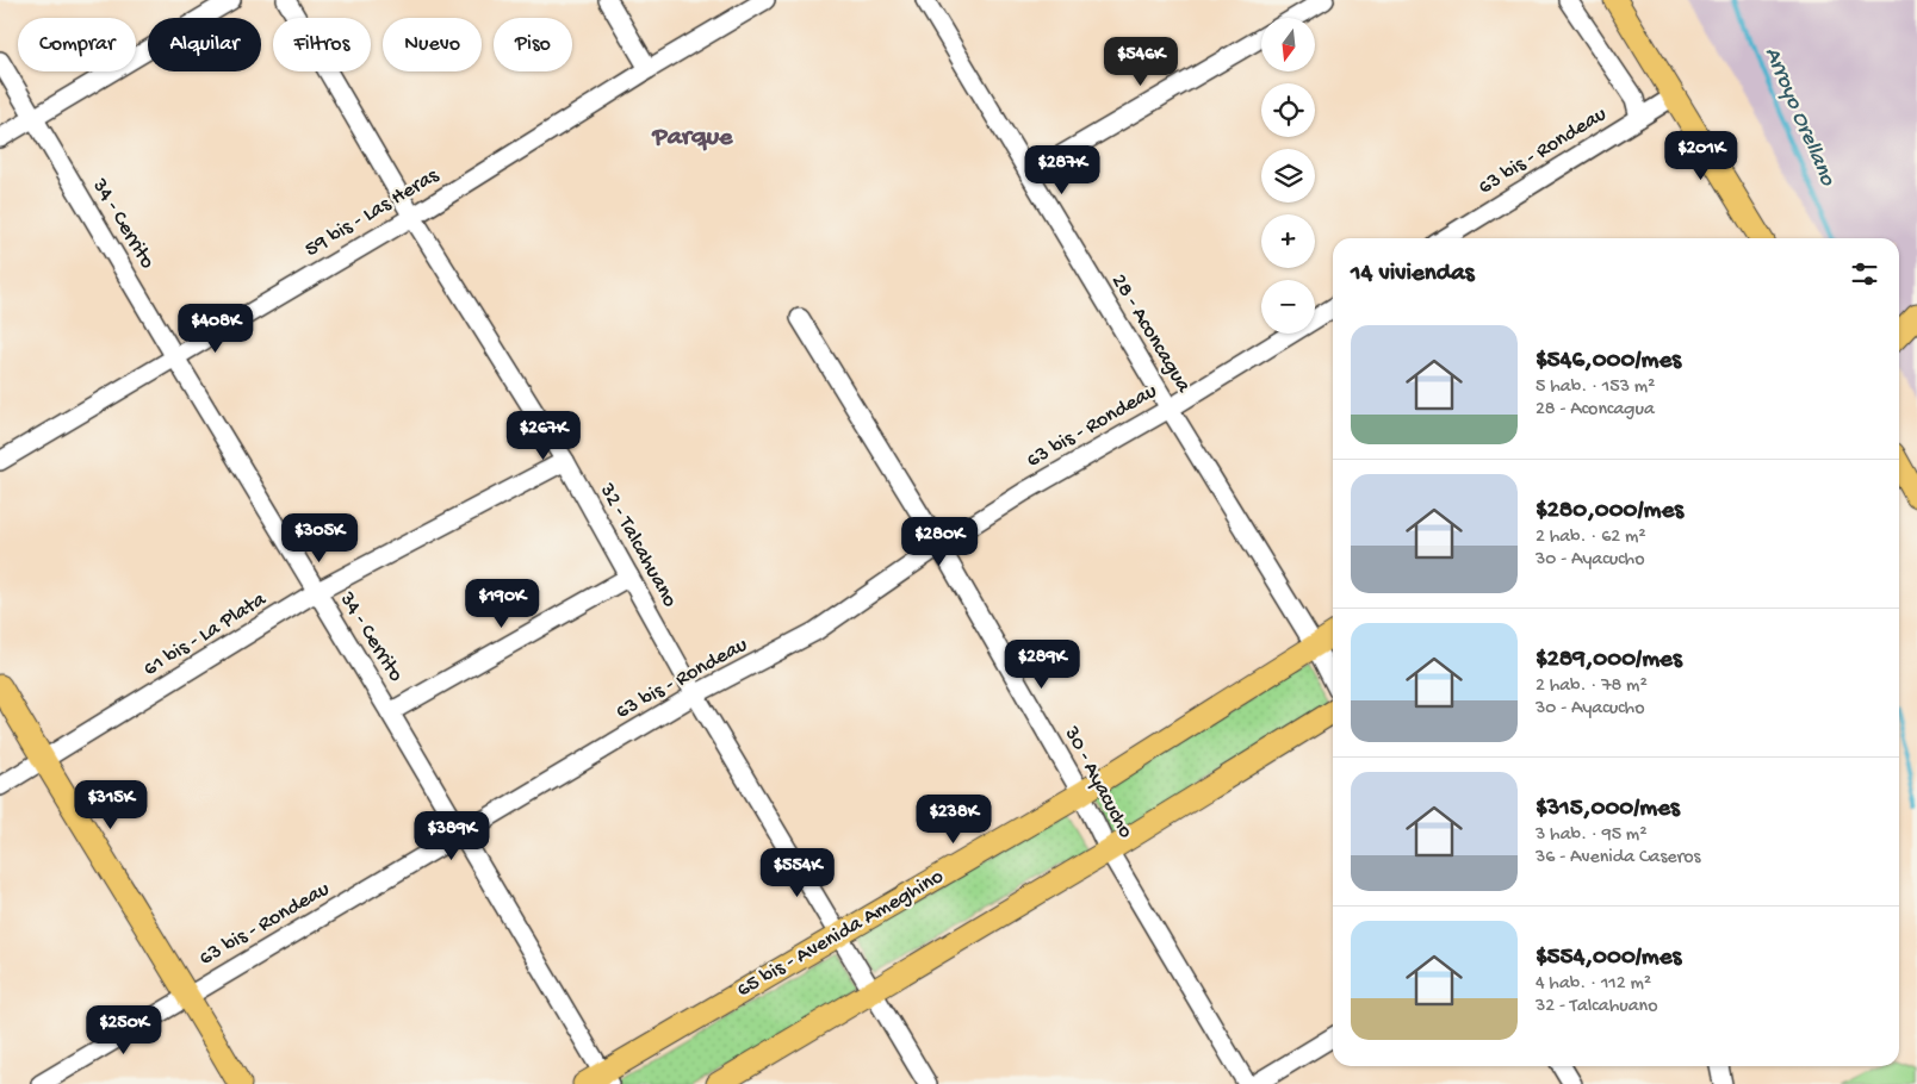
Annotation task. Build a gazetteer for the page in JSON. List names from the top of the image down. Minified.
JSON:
{"streets":{"main road":["65 bis - Avenida Ameghino"],"street":["63 bis - Rondeau","59 bis - Las Heras","34 - Cerrito","28 - Aconcagua","32 - Talcahuano","61 bis - La Plata","30 - Ayacucho"]},"crossings":[["63 bis - Rondeau","34 - Cerrito"],["63 bis - Rondeau","28 - Aconcagua"],["63 bis - Rondeau","32 - Talcahuano"],["63 bis - Rondeau","30 - Ayacucho"],["59 bis - Las Heras","34 - Cerrito"],["59 bis - Las Heras","32 - Talcahuano"],["34 - Cerrito","61 bis - La Plata"],["34 - Cerrito","65 bis - Avenida Ameghino"],["28 - Aconcagua","65 bis - Avenida Ameghino"],["32 - Talcahuano","61 bis - La Plata"],["32 - Talcahuano","65 bis - Avenida Ameghino"],["30 - Ayacucho","65 bis - Avenida Ameghino"]],"districts":["Parque"],"water":["Arroyo Orellano"],"north":"bottom","page":{"map_buttons":["+","−"],"chip":["Comprar","Alquilar","Filtros","Nuevo","Piso"],"price":["$546K","$201K","$287K","$408K","$267K","$305K","$280K","$190K","$289K","$315K","$238K","$389K","$554K","$250K"],"heading":"14 viviendas","list":[{"name":"$546,000/mes","note":"5 hab. · 153 m² · 28 - Aconcagua"},{"name":"$280,000/mes","note":"2 hab. · 62 m² · 30 - Ayacucho"},{"name":"$289,000/mes","note":"2 hab. · 78 m² · 30 - Ayacucho"},{"name":"$315,000/mes","note":"3 hab. · 95 m² · 36 - Avenida Caseros"},{"name":"$554,000/mes","note":"4 hab. · 112 m² · 32 - Talcahuano"}]}}
